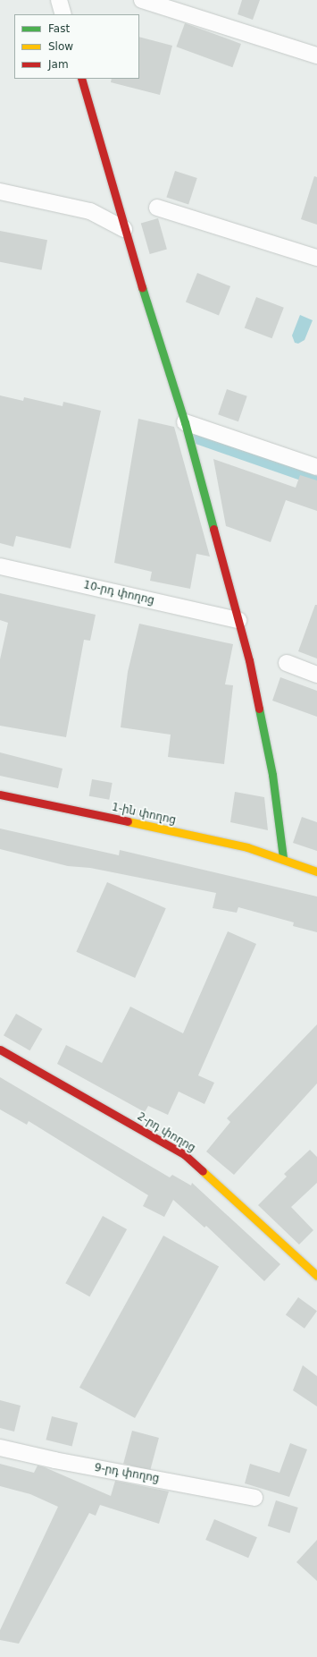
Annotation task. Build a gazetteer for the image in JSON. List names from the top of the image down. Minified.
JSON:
{"streets":{"street":["10-րդ փողոց","1-ին փողոց","2-րդ փողոց","9-րդ փողոց"]},"legend":["Fast","Slow","Jam"]}
